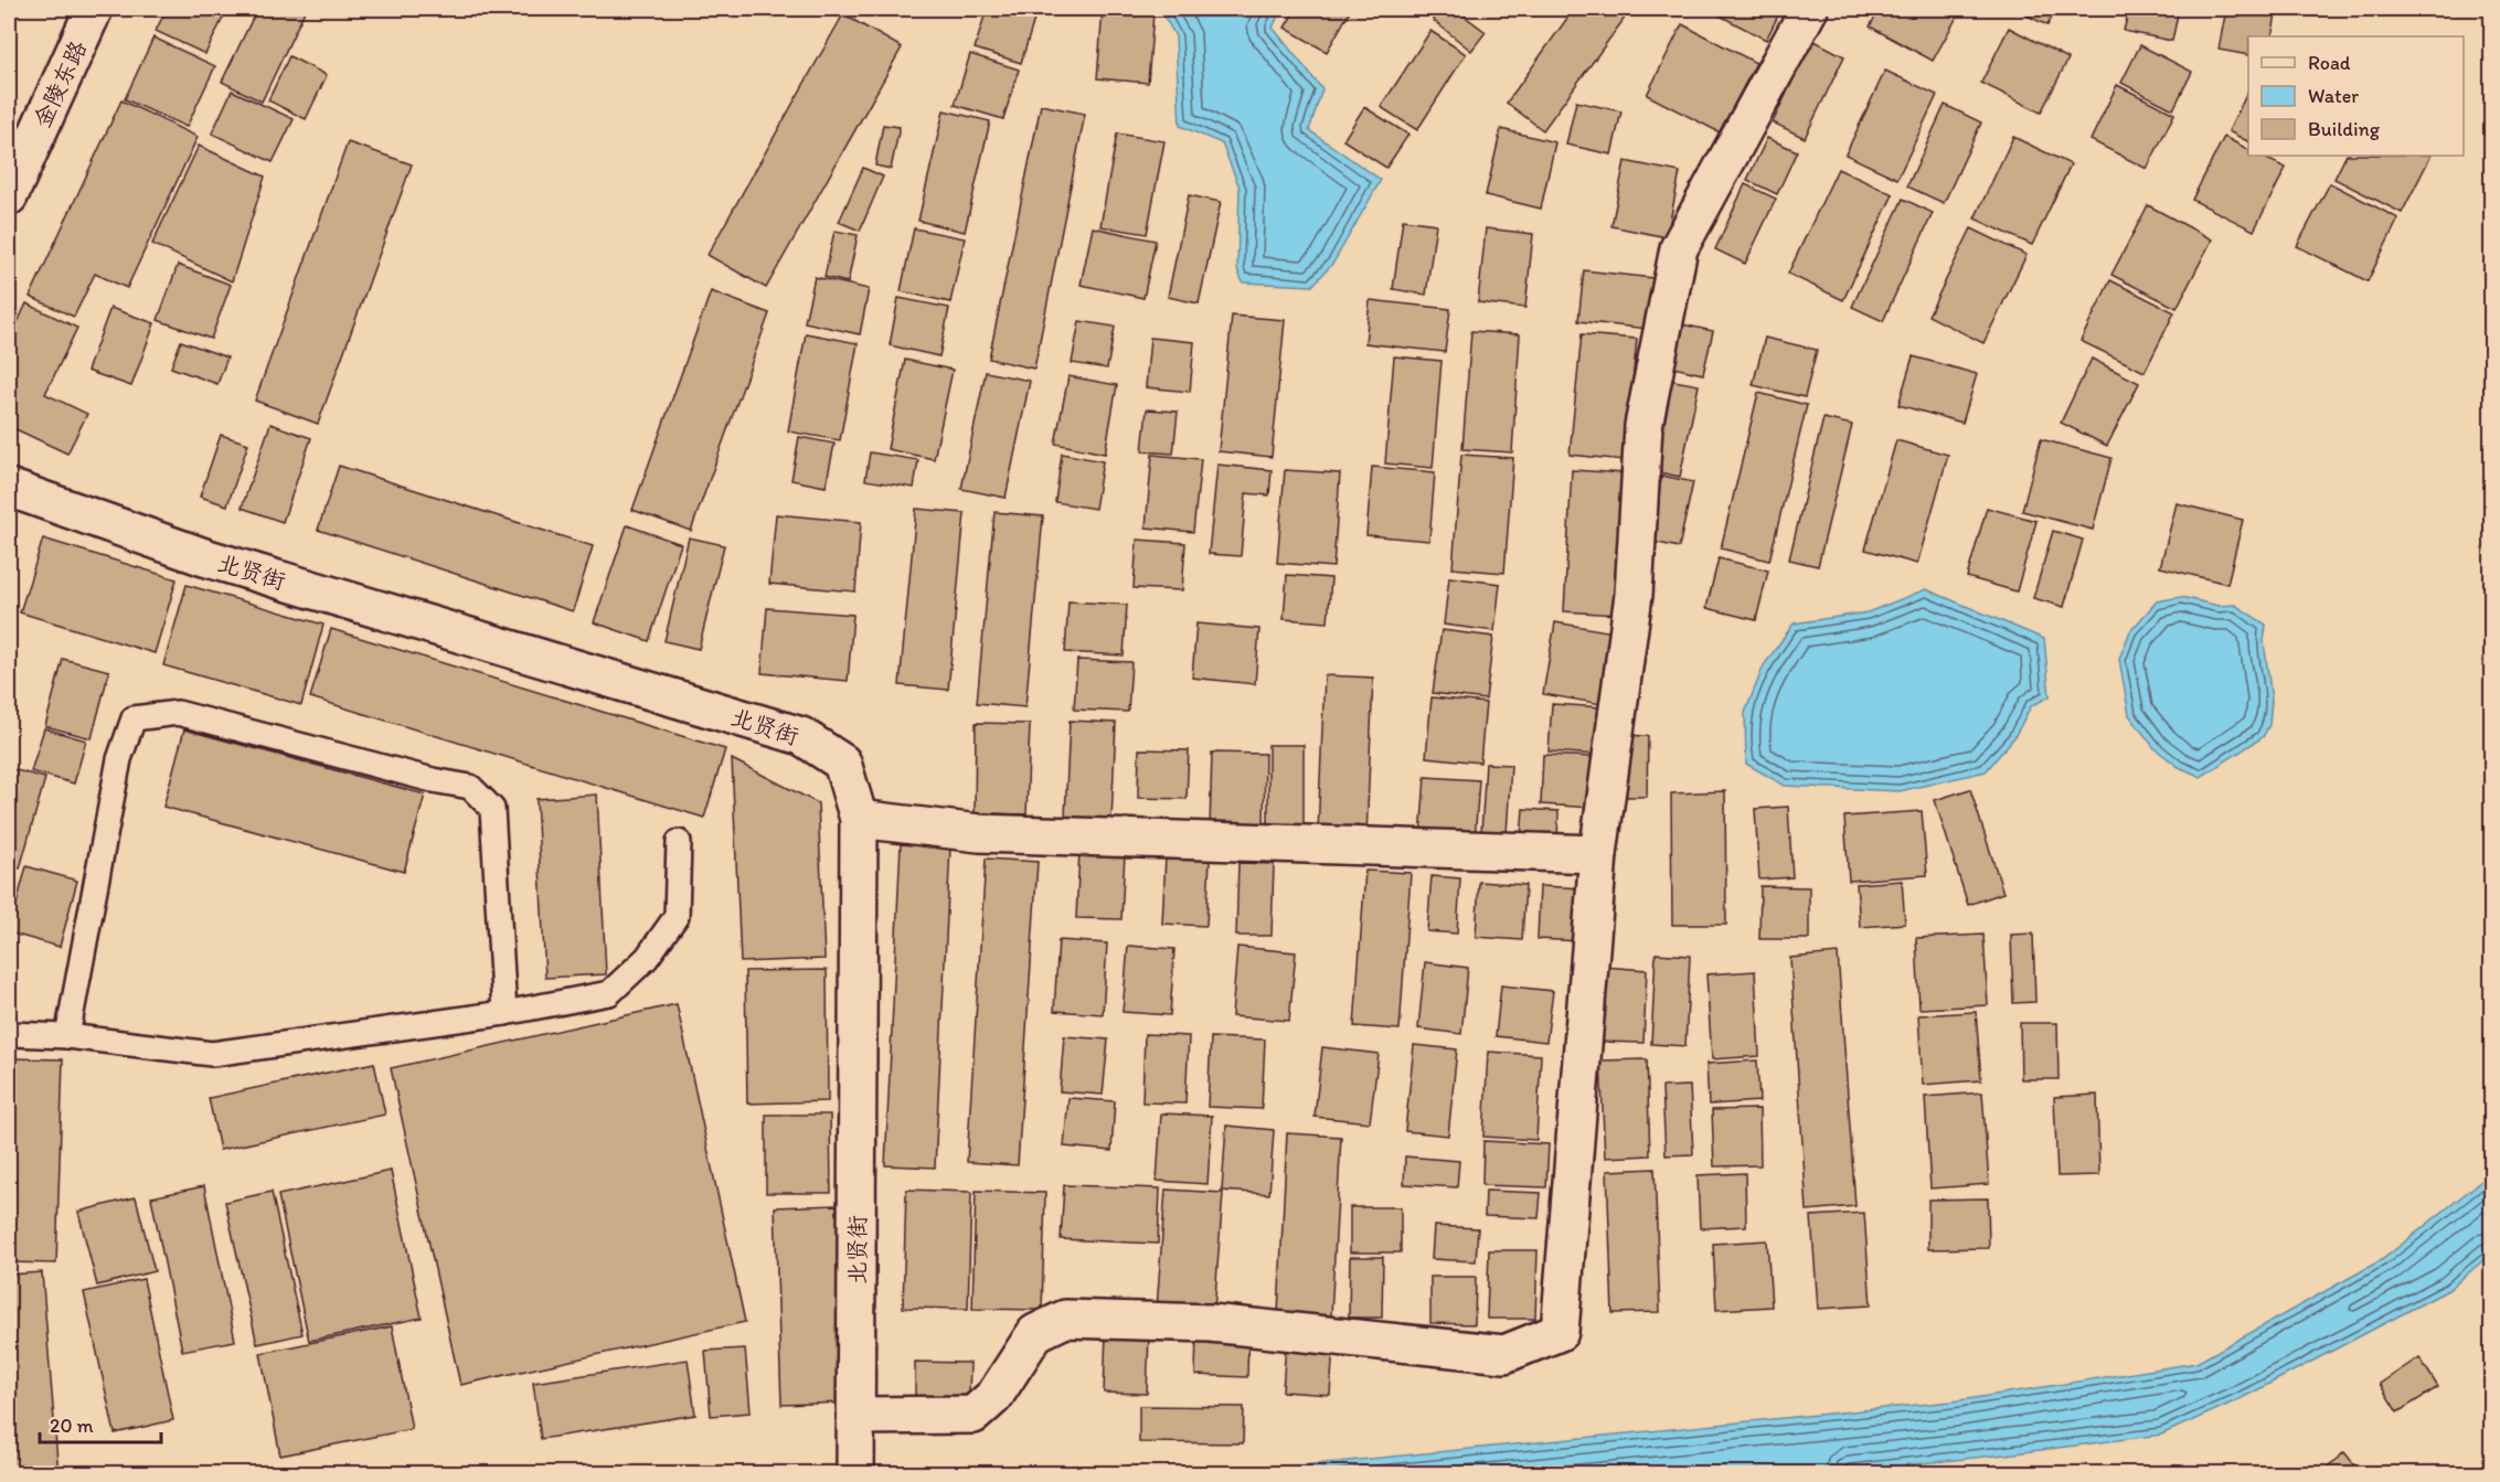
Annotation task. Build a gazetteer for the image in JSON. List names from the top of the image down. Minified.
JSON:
{"streets":{"street":["金陵东路","北贤街"]},"legend":["Road","Water","Building"],"scale_bar":"20 m"}
